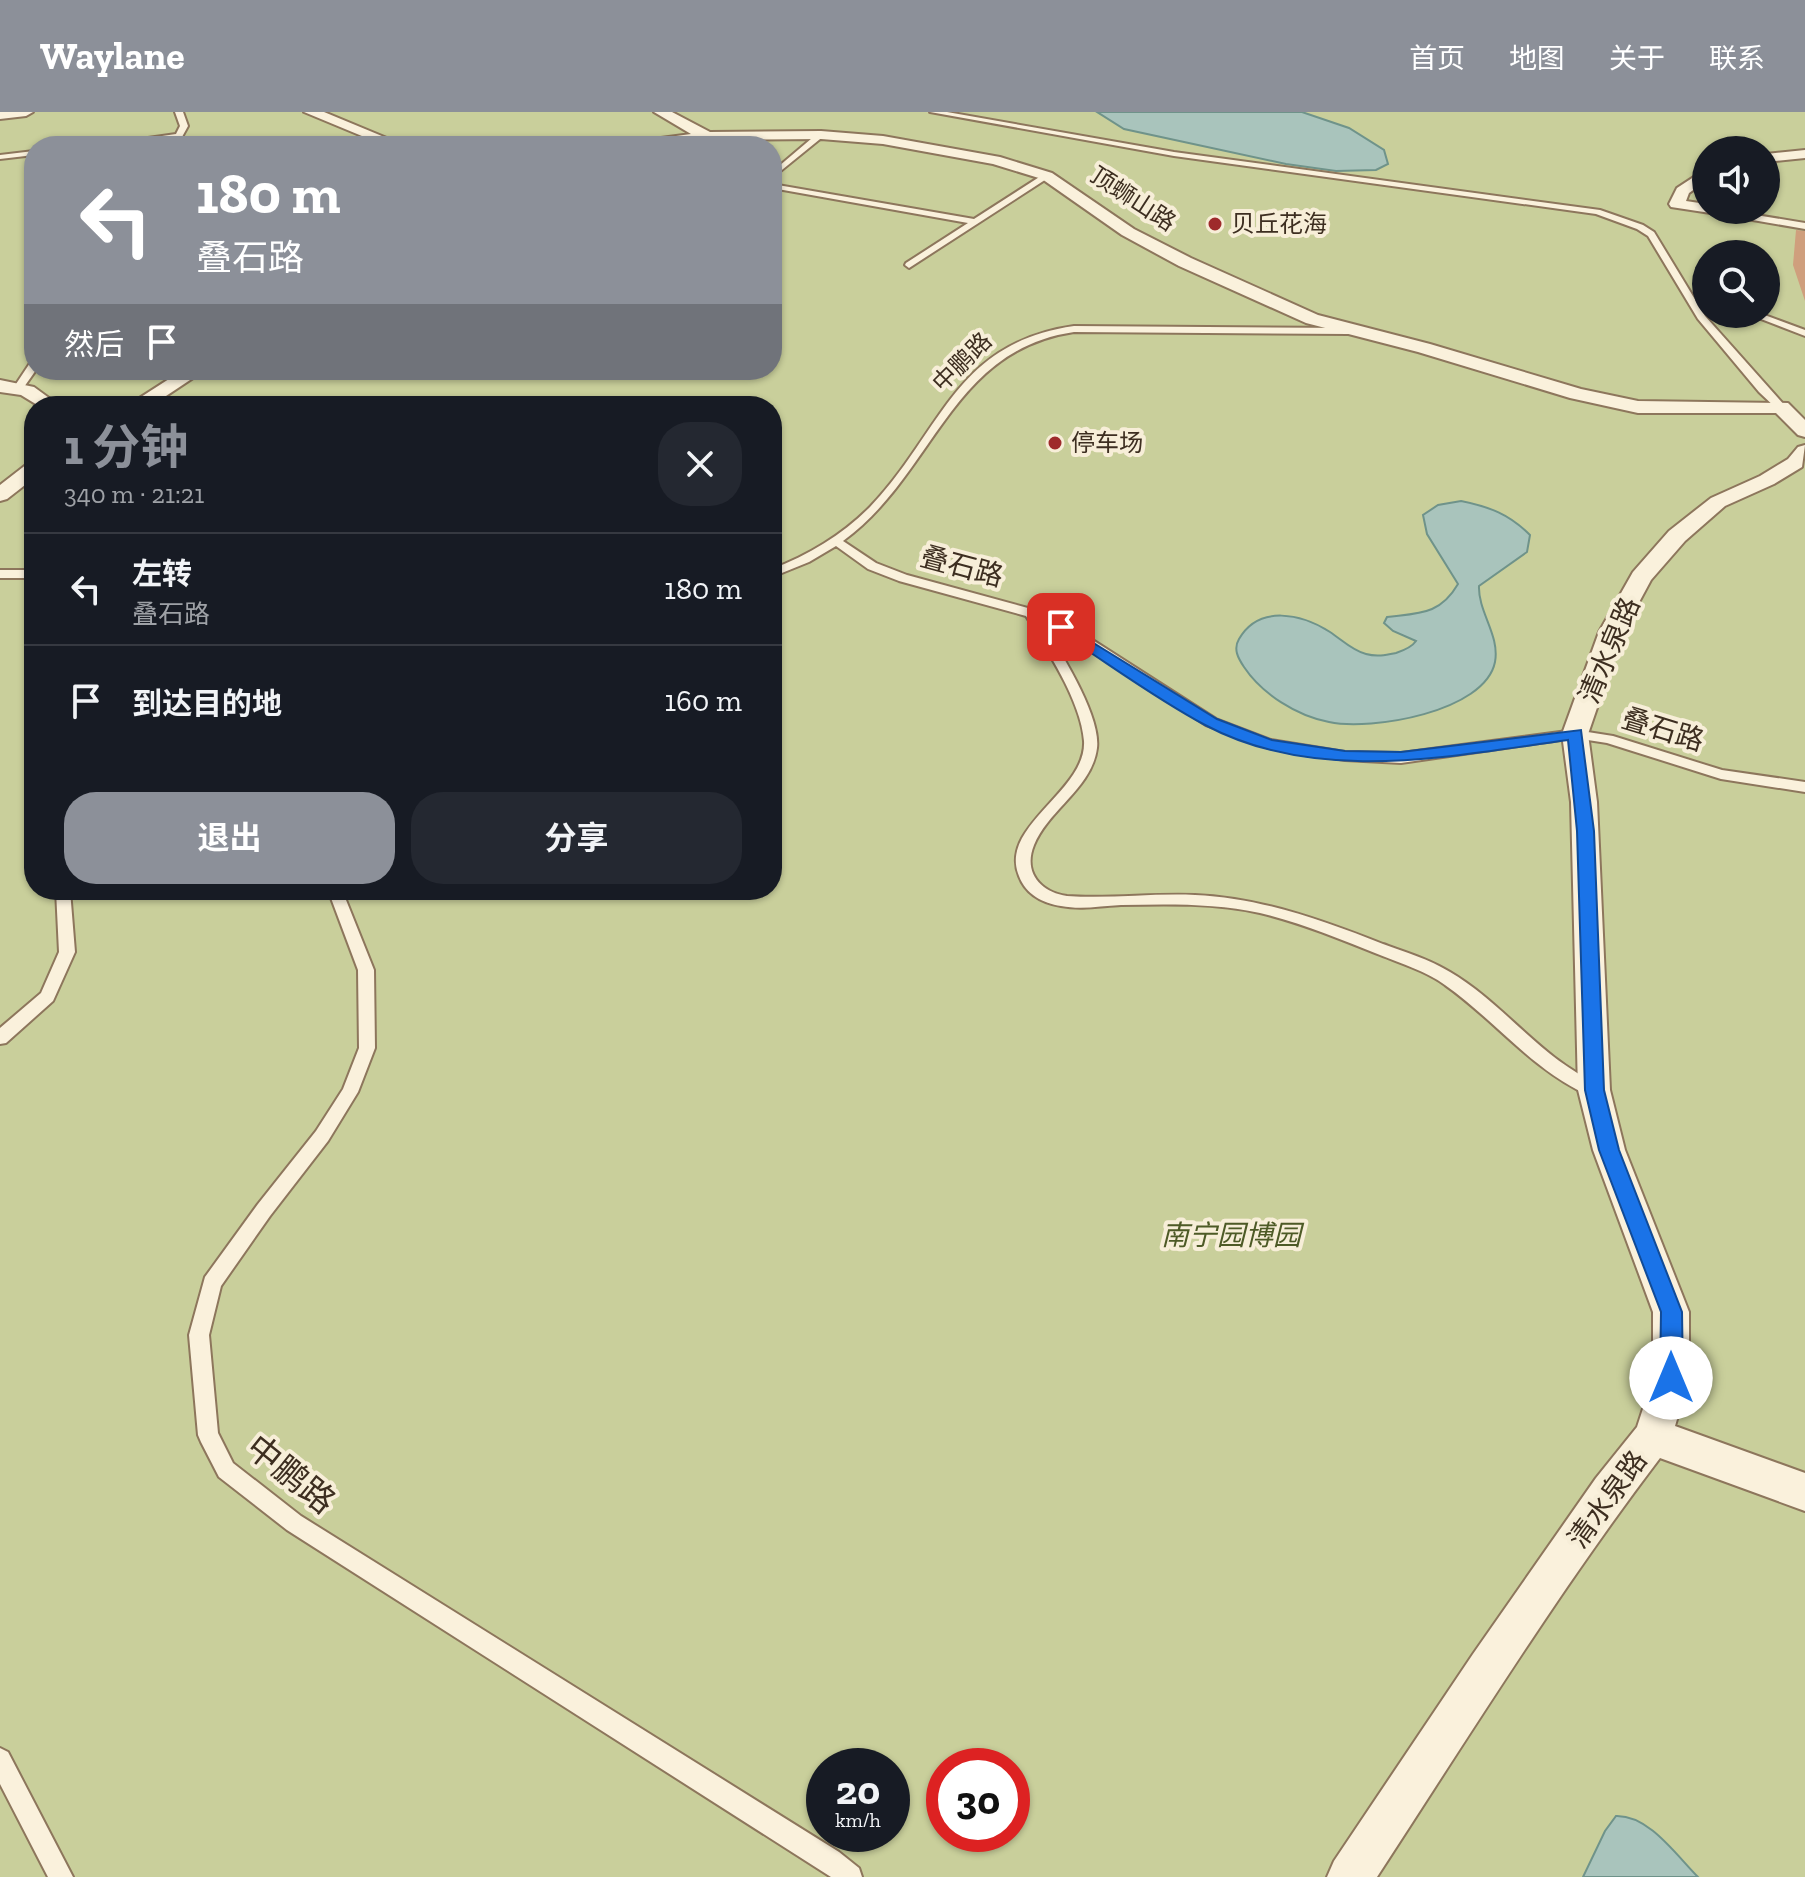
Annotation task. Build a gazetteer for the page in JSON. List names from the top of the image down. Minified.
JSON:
{"streets":{"street":["顶蛳山路","清水泉路"],"lane":["中鹏路","叠石路"]},"crossings":[["顶蛳山路","中鹏路"],["中鹏路","叠石路"],["叠石路","清水泉路"]],"parks":["南宁园博园"],"places":["贝丘花海","停车场"],"page":{"header":"Waylane","nav":["首页","地图","关于","联系"],"turn":["180 m","叠石路"],"then":"然后","heading":["1 分钟","340 m · 21:21"],"list":[{"name":"左转","note":"叠石路","value":"180 m"},{"name":"到达目的地","value":"160 m"}],"buttons":["退出","分享"],"speed":"20 km/h","limit":"30"}}
